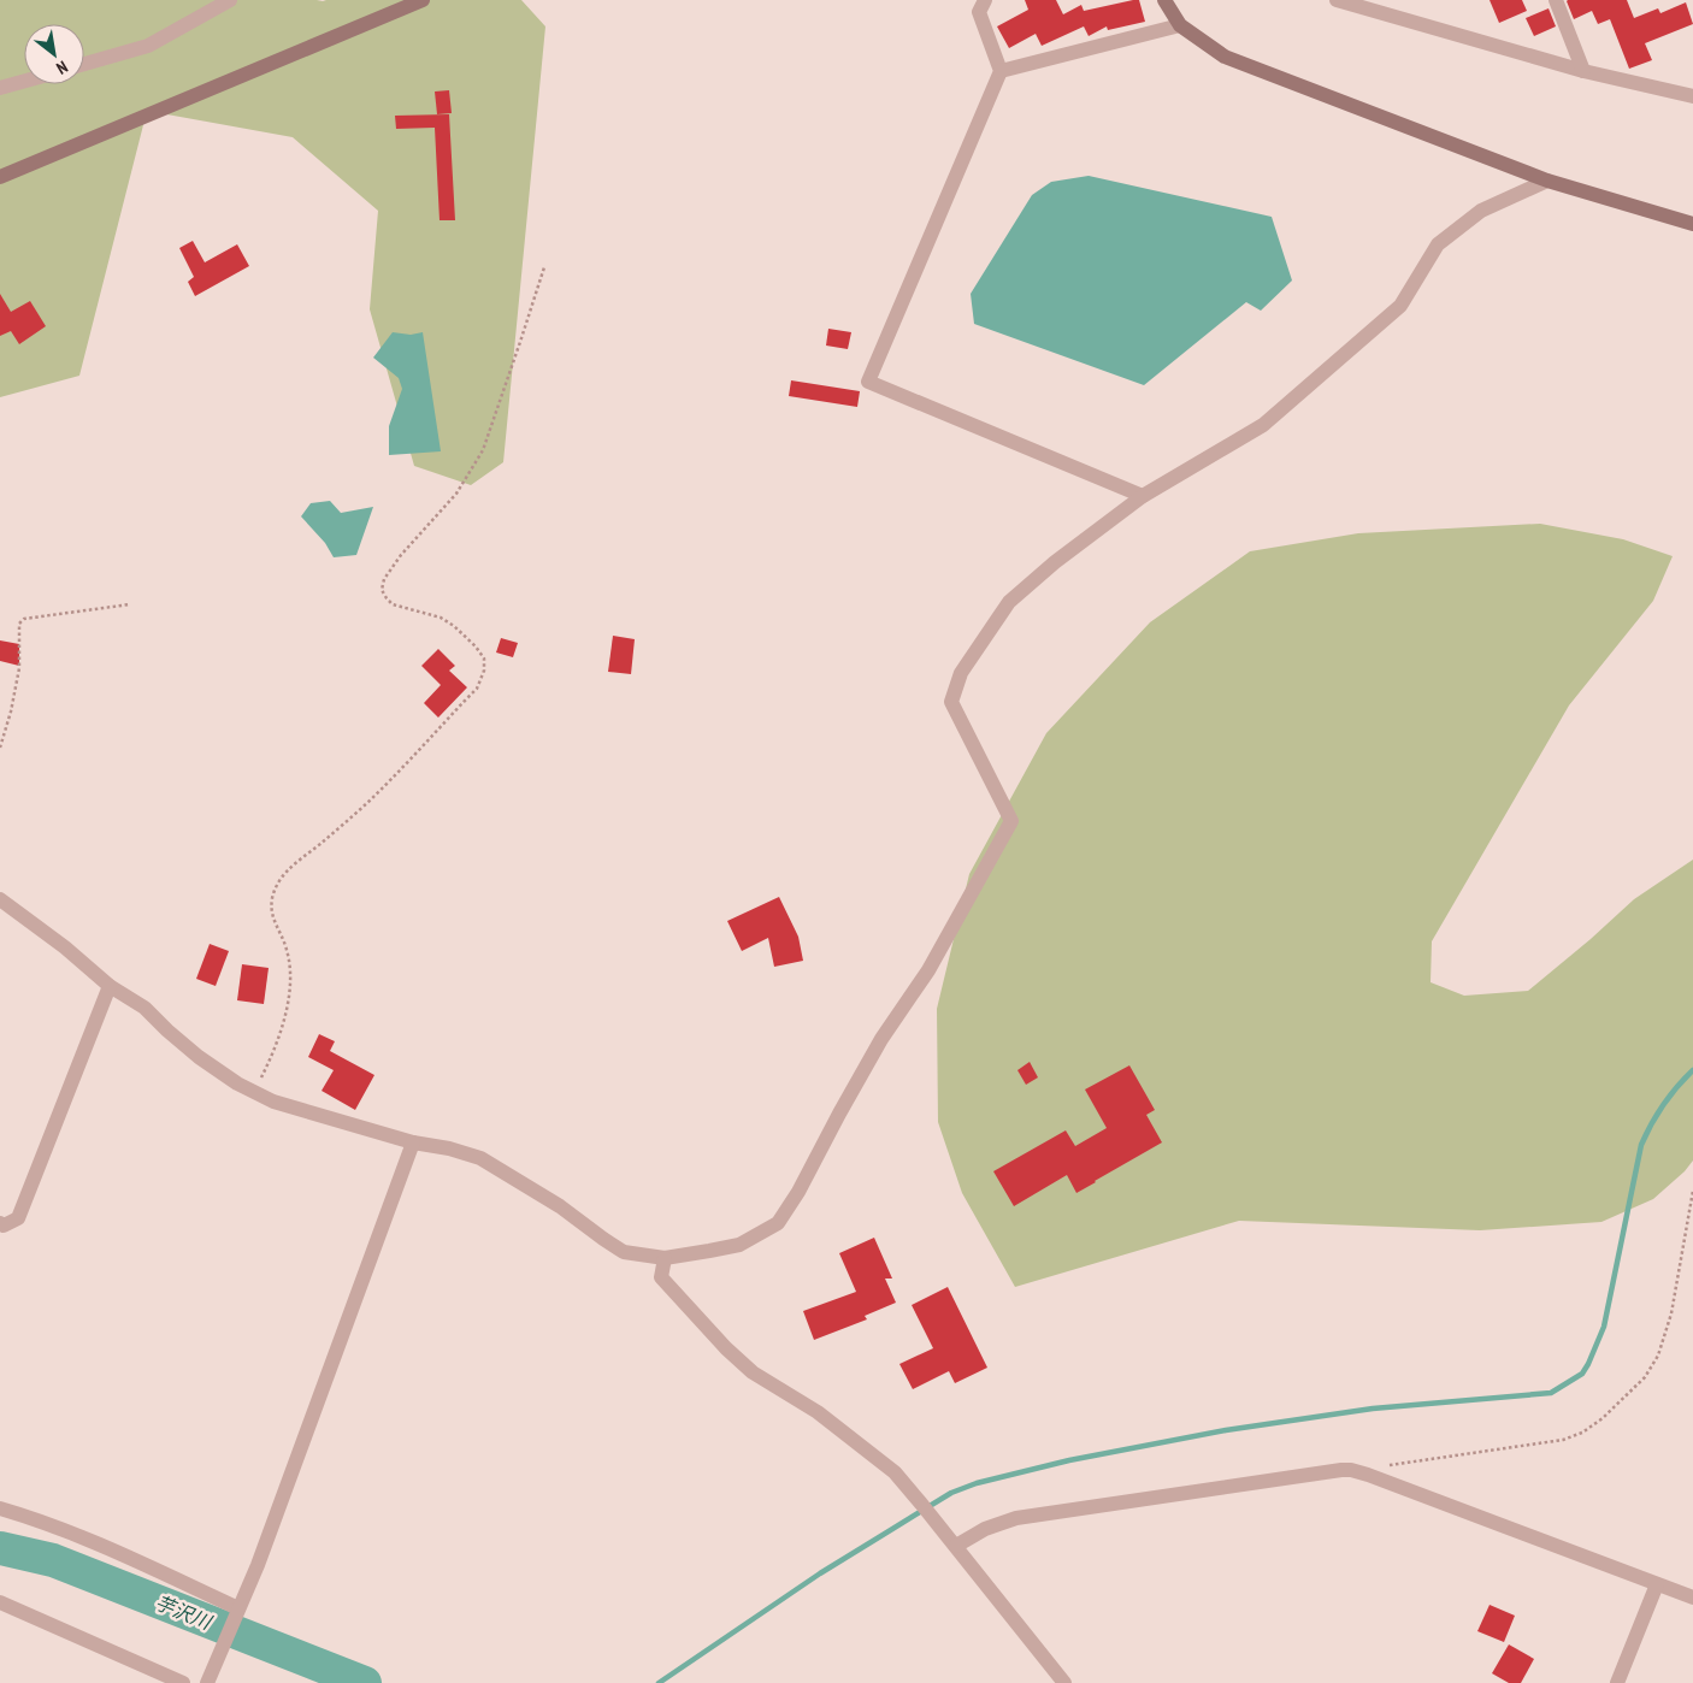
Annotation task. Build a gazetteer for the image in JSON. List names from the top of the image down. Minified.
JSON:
{"water":["芋沢川"],"north":"bottom right"}
